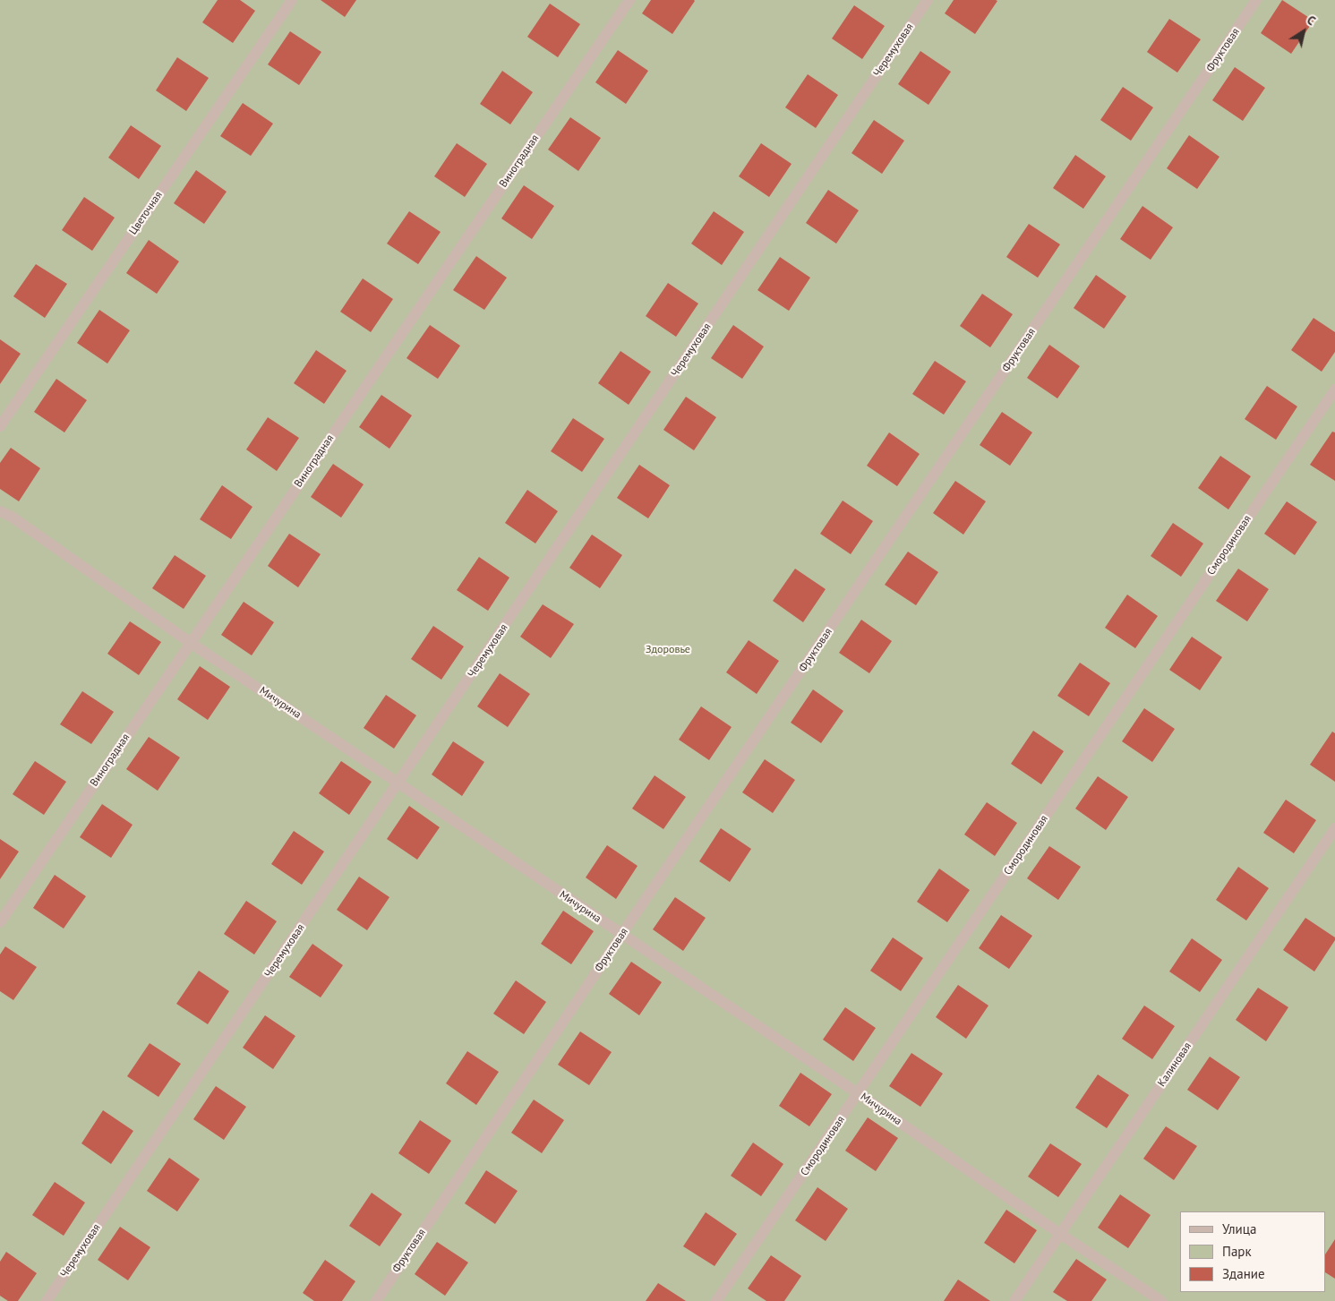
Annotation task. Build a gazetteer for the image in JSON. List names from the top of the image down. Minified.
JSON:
{"streets":{"street":["Черемуховая","Фруктовая","Виноградная","Цветочная","Смородиновая","Мичурина","Калиновая"]},"crossings":[["Черемуховая","Мичурина"],["Фруктовая","Мичурина"],["Виноградная","Мичурина"],["Смородиновая","Мичурина"],["Мичурина","Калиновая"]],"parks":["Здоровье"],"legend":["Улица","Парк","Здание"],"north":"top right"}
